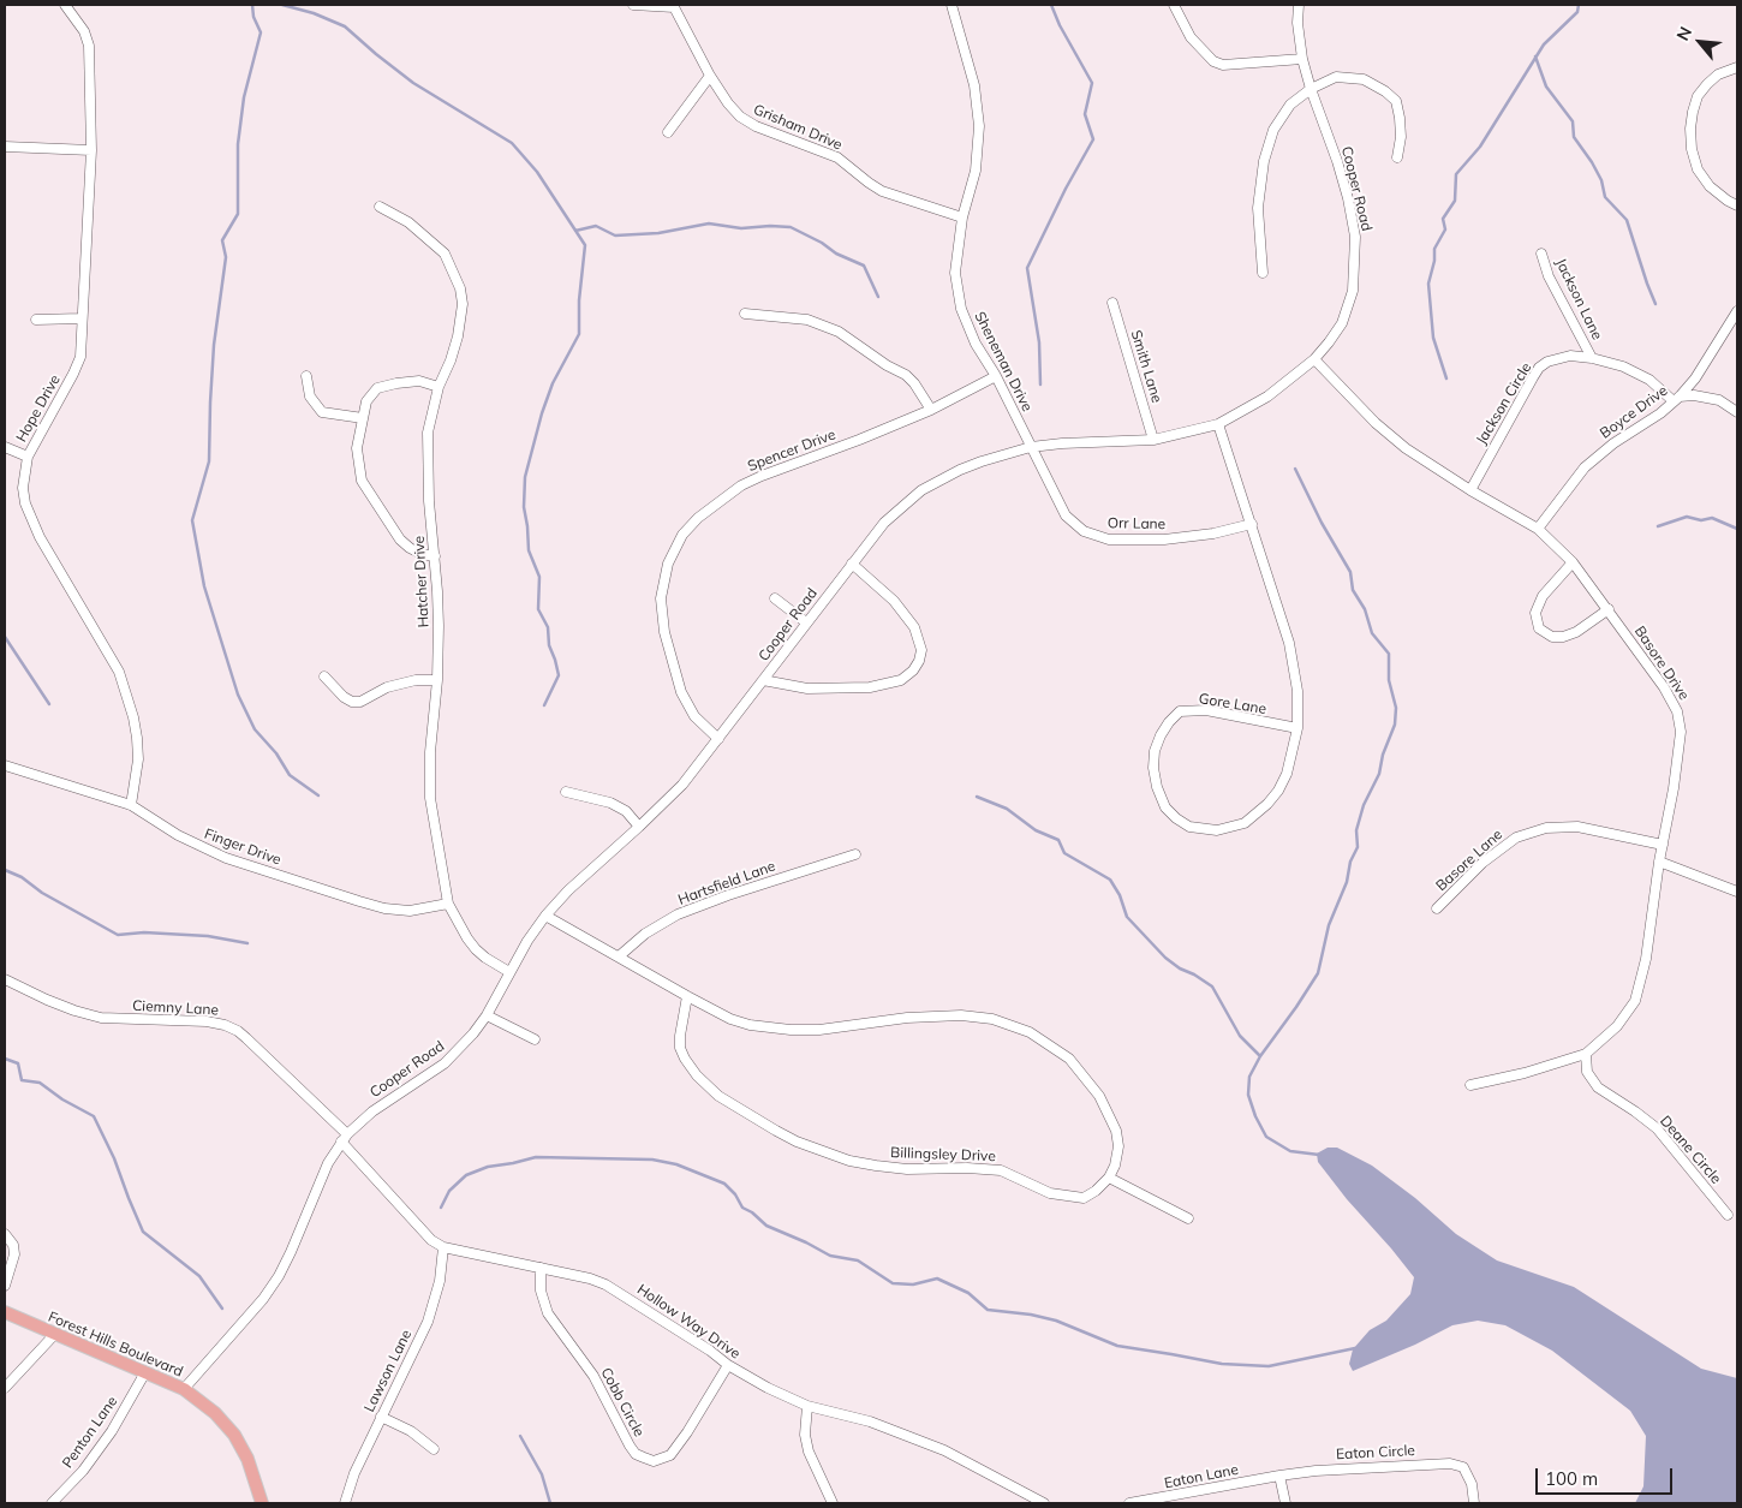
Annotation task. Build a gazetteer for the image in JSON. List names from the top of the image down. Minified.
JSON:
{"streets":{"main road":["Forest Hills Boulevard"],"street":["Grisham Drive","Cooper Road","Jackson Lane","Sheneman Drive","Smith Lane","Jackson Circle","Hope Drive","Boyce Drive","Spencer Drive","Orr Lane","Hatcher Drive","Basore Drive","Gore Lane","Finger Drive","Basore Lane","Hartsfield Lane","Ciemny Lane","Deane Circle","Billingsley Drive","Hollow Way Drive","Lawson Lane","Cobb Circle","Penton Lane","Eaton Circle","Eaton Lane"]},"crossings":[["Grisham Drive","Sheneman Drive"],["Cooper Road","Sheneman Drive"],["Cooper Road","Smith Lane"],["Cooper Road","Spencer Drive"],["Cooper Road","Orr Lane"],["Cooper Road","Hatcher Drive"],["Cooper Road","Basore Drive"],["Cooper Road","Gore Lane"],["Cooper Road","Ciemny Lane"],["Cooper Road","Hollow Way Drive"],["Cooper Road","Forest Hills Boulevard"],["Jackson Lane","Jackson Circle"],["Sheneman Drive","Spencer Drive"],["Sheneman Drive","Orr Lane"],["Jackson Circle","Boyce Drive"],["Jackson Circle","Basore Drive"],["Hope Drive","Finger Drive"],["Boyce Drive","Basore Drive"],["Orr Lane","Gore Lane"],["Hatcher Drive","Finger Drive"],["Basore Drive","Basore Lane"],["Basore Drive","Deane Circle"],["Ciemny Lane","Hollow Way Drive"],["Hollow Way Drive","Lawson Lane"],["Hollow Way Drive","Cobb Circle"],["Forest Hills Boulevard","Penton Lane"],["Eaton Circle","Eaton Lane"]],"scale_bar":"100 m","north":"top left"}
